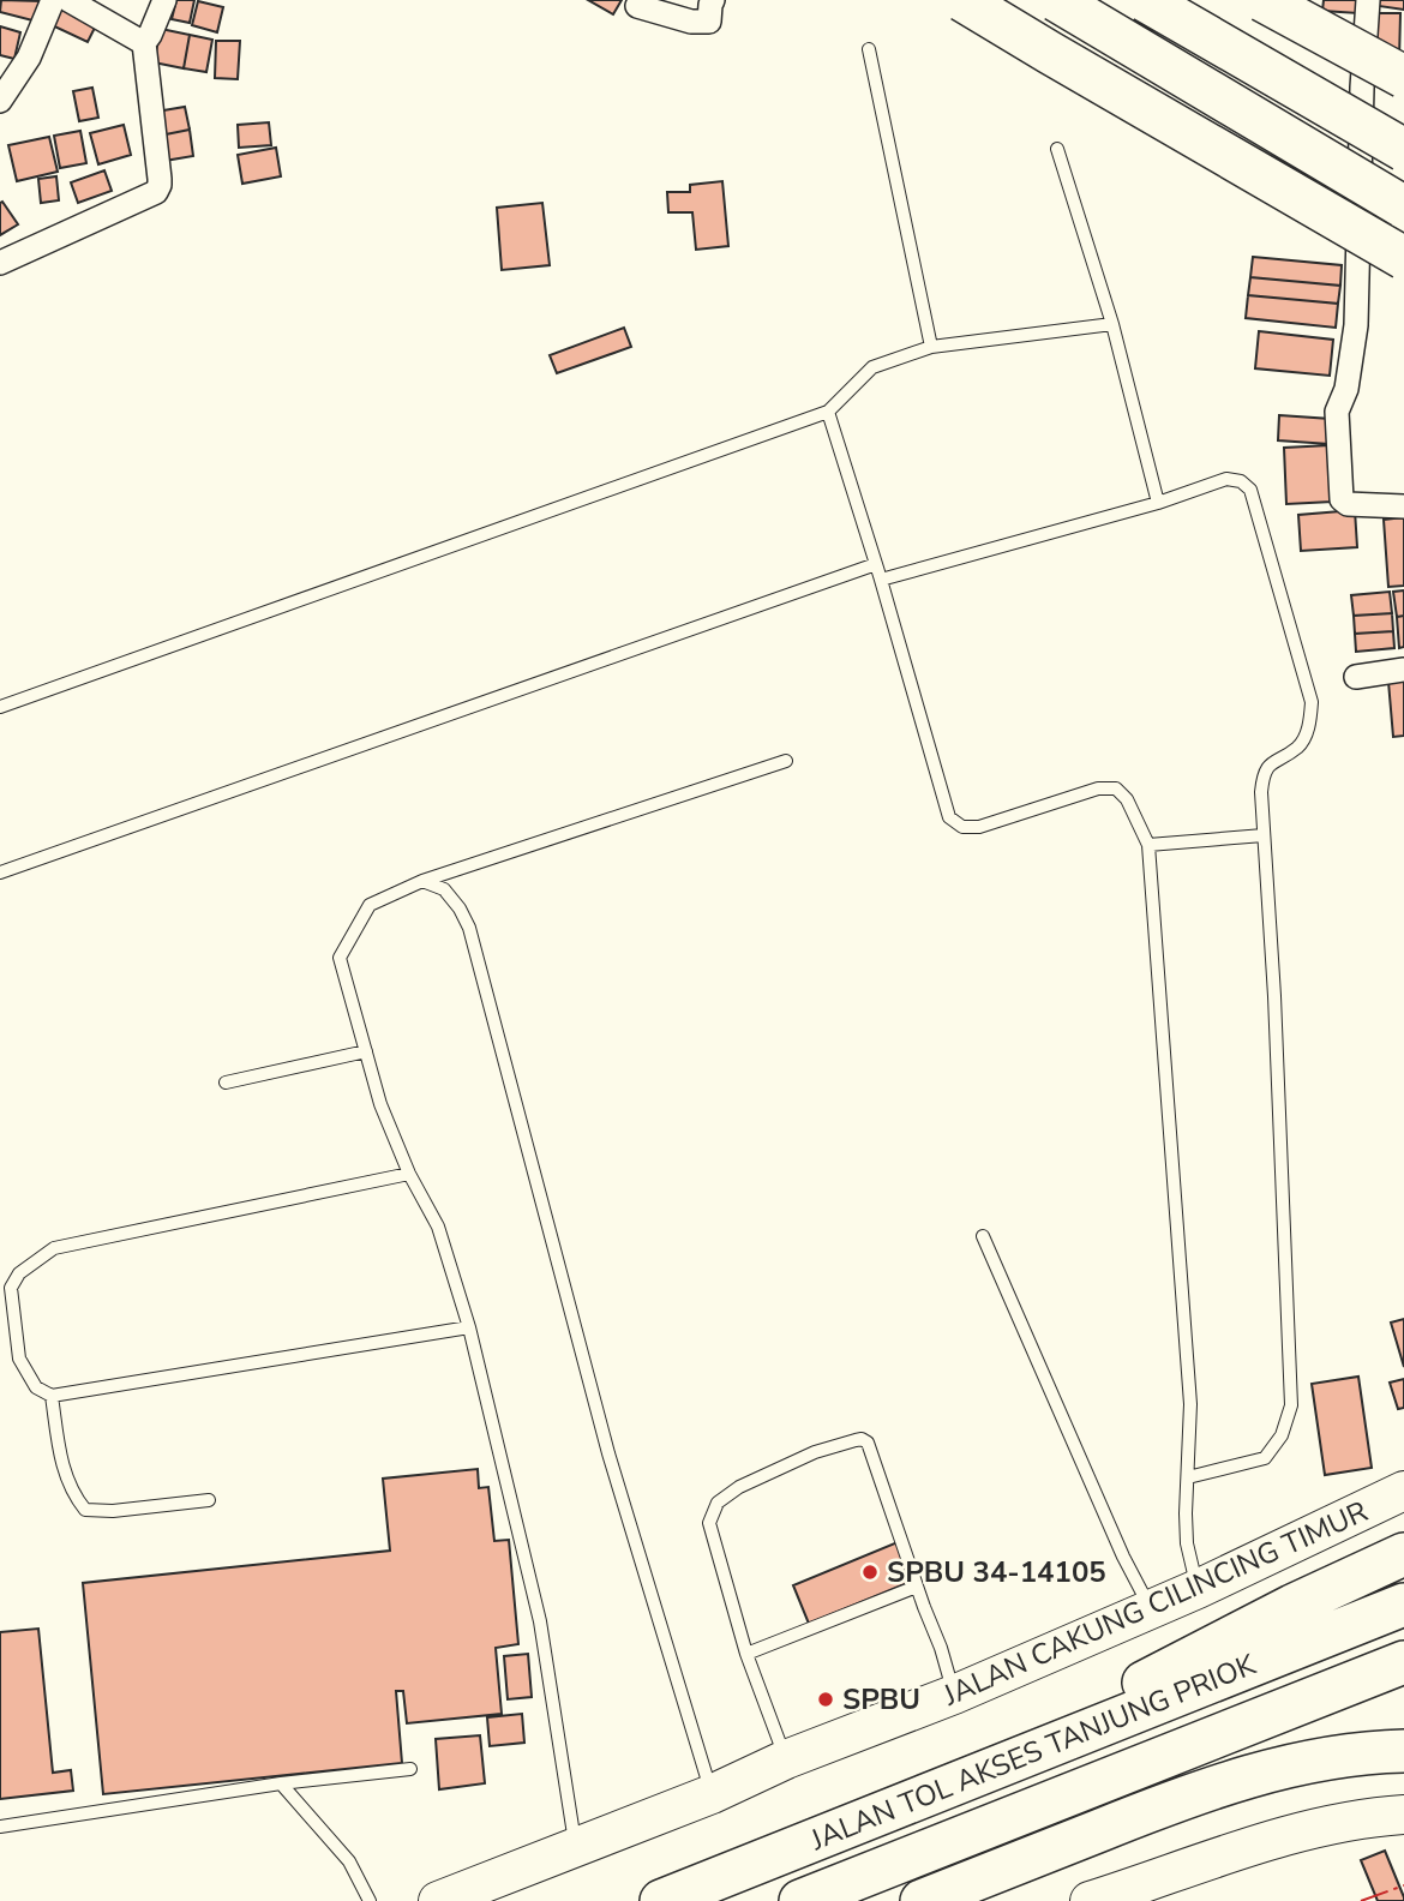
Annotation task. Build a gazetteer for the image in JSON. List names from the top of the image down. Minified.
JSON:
{"streets":{"highway":["JALAN CAKUNG CILINCING TIMUR","JALAN TOL AKSES TANJUNG PRIOK"]},"places":["SPBU 34-14105","SPBU"]}
